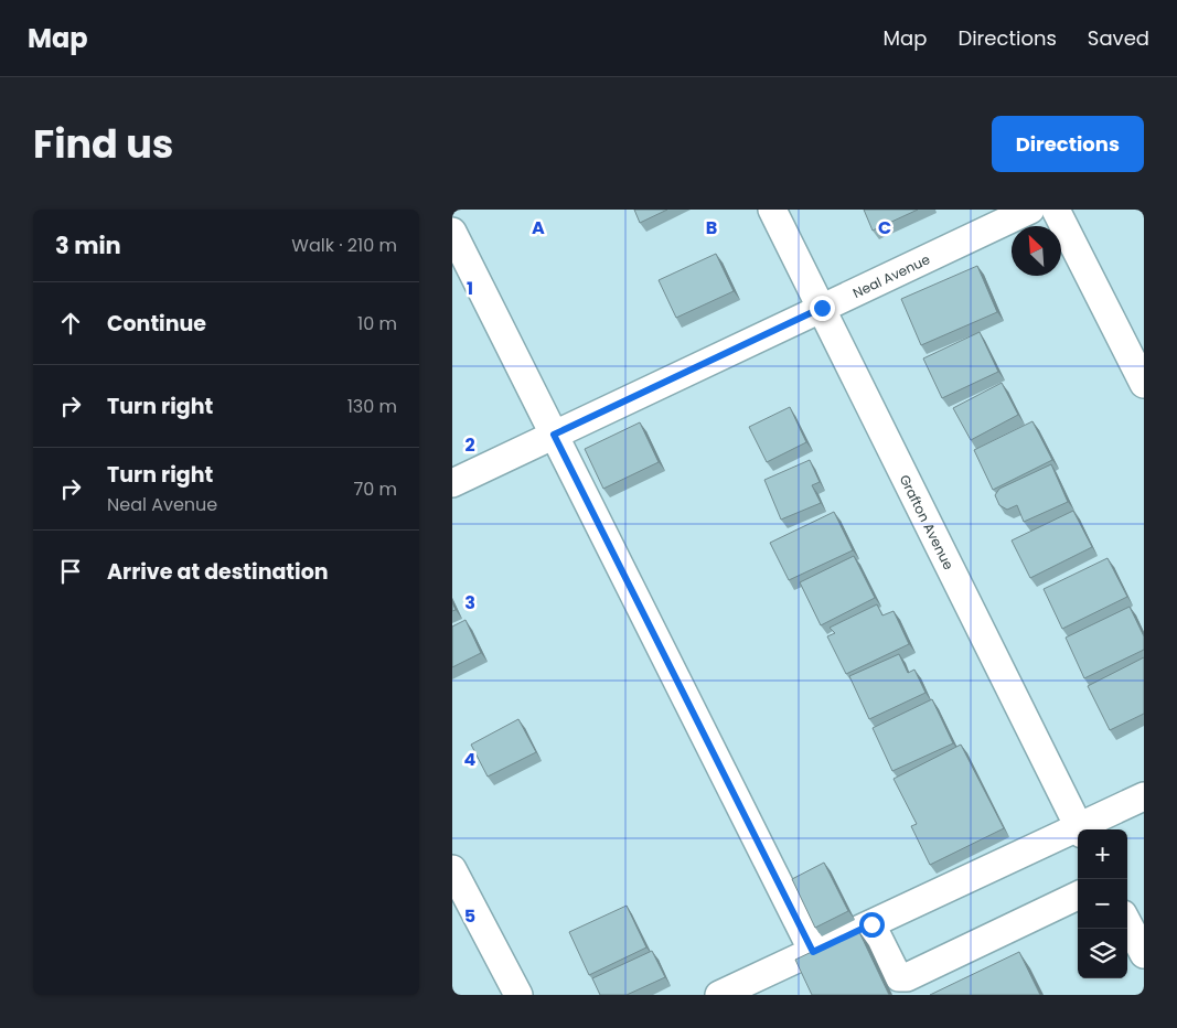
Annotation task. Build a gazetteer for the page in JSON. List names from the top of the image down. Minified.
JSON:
{"streets":{"street":["Neal Avenue","Grafton Avenue"]},"crossings":[["Neal Avenue","Grafton Avenue"]],"north":"top left","page":{"header":"Map","nav":["Map","Directions","Saved"],"title":"Find us","buttons":"Directions","heading":["3 min","Walk · 210 m"],"list":[["Continue","10 m"],["Turn right","130 m"],["Turn right","Neal Avenue","70 m"],"Arrive at destination"],"map_buttons":["+","−"]},"grid":{"columns":["A","B","C"],"rows":["1","2","3","4","5"]}}
